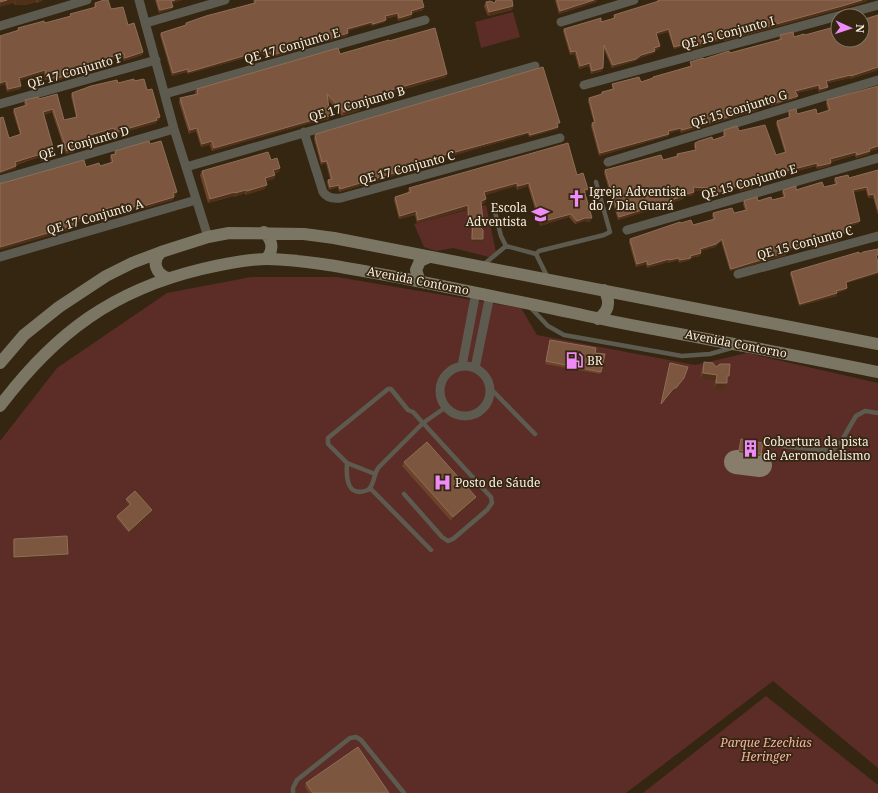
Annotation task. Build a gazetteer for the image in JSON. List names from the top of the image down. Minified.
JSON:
{"streets":{"main road":["Avenida Contorno"],"street":["QE 15 Conjunto I","QE 17 Conjunto E","QE 17 Conjunto F","QE 17 Conjunto B","QE 15 Conjunto G","QE 7 Conjunto D","QE 17 Conjunto C","QE 15 Conjunto E","QE 17 Conjunto A","QE 15 Conjunto C"]},"crossings":[["QE 17 Conjunto B","QE 17 Conjunto C"]],"parks":["Parque Ezechias Heringer"],"places":{"church":["Igreja Adventista do 7 Dia Guará"],"school or university":["Escola Adventista"],"fuel station":["BR"],"building":["Cobertura da pista de Aeromodelismo"],"hospital":["Posto de Sáude"]},"north":"right"}
